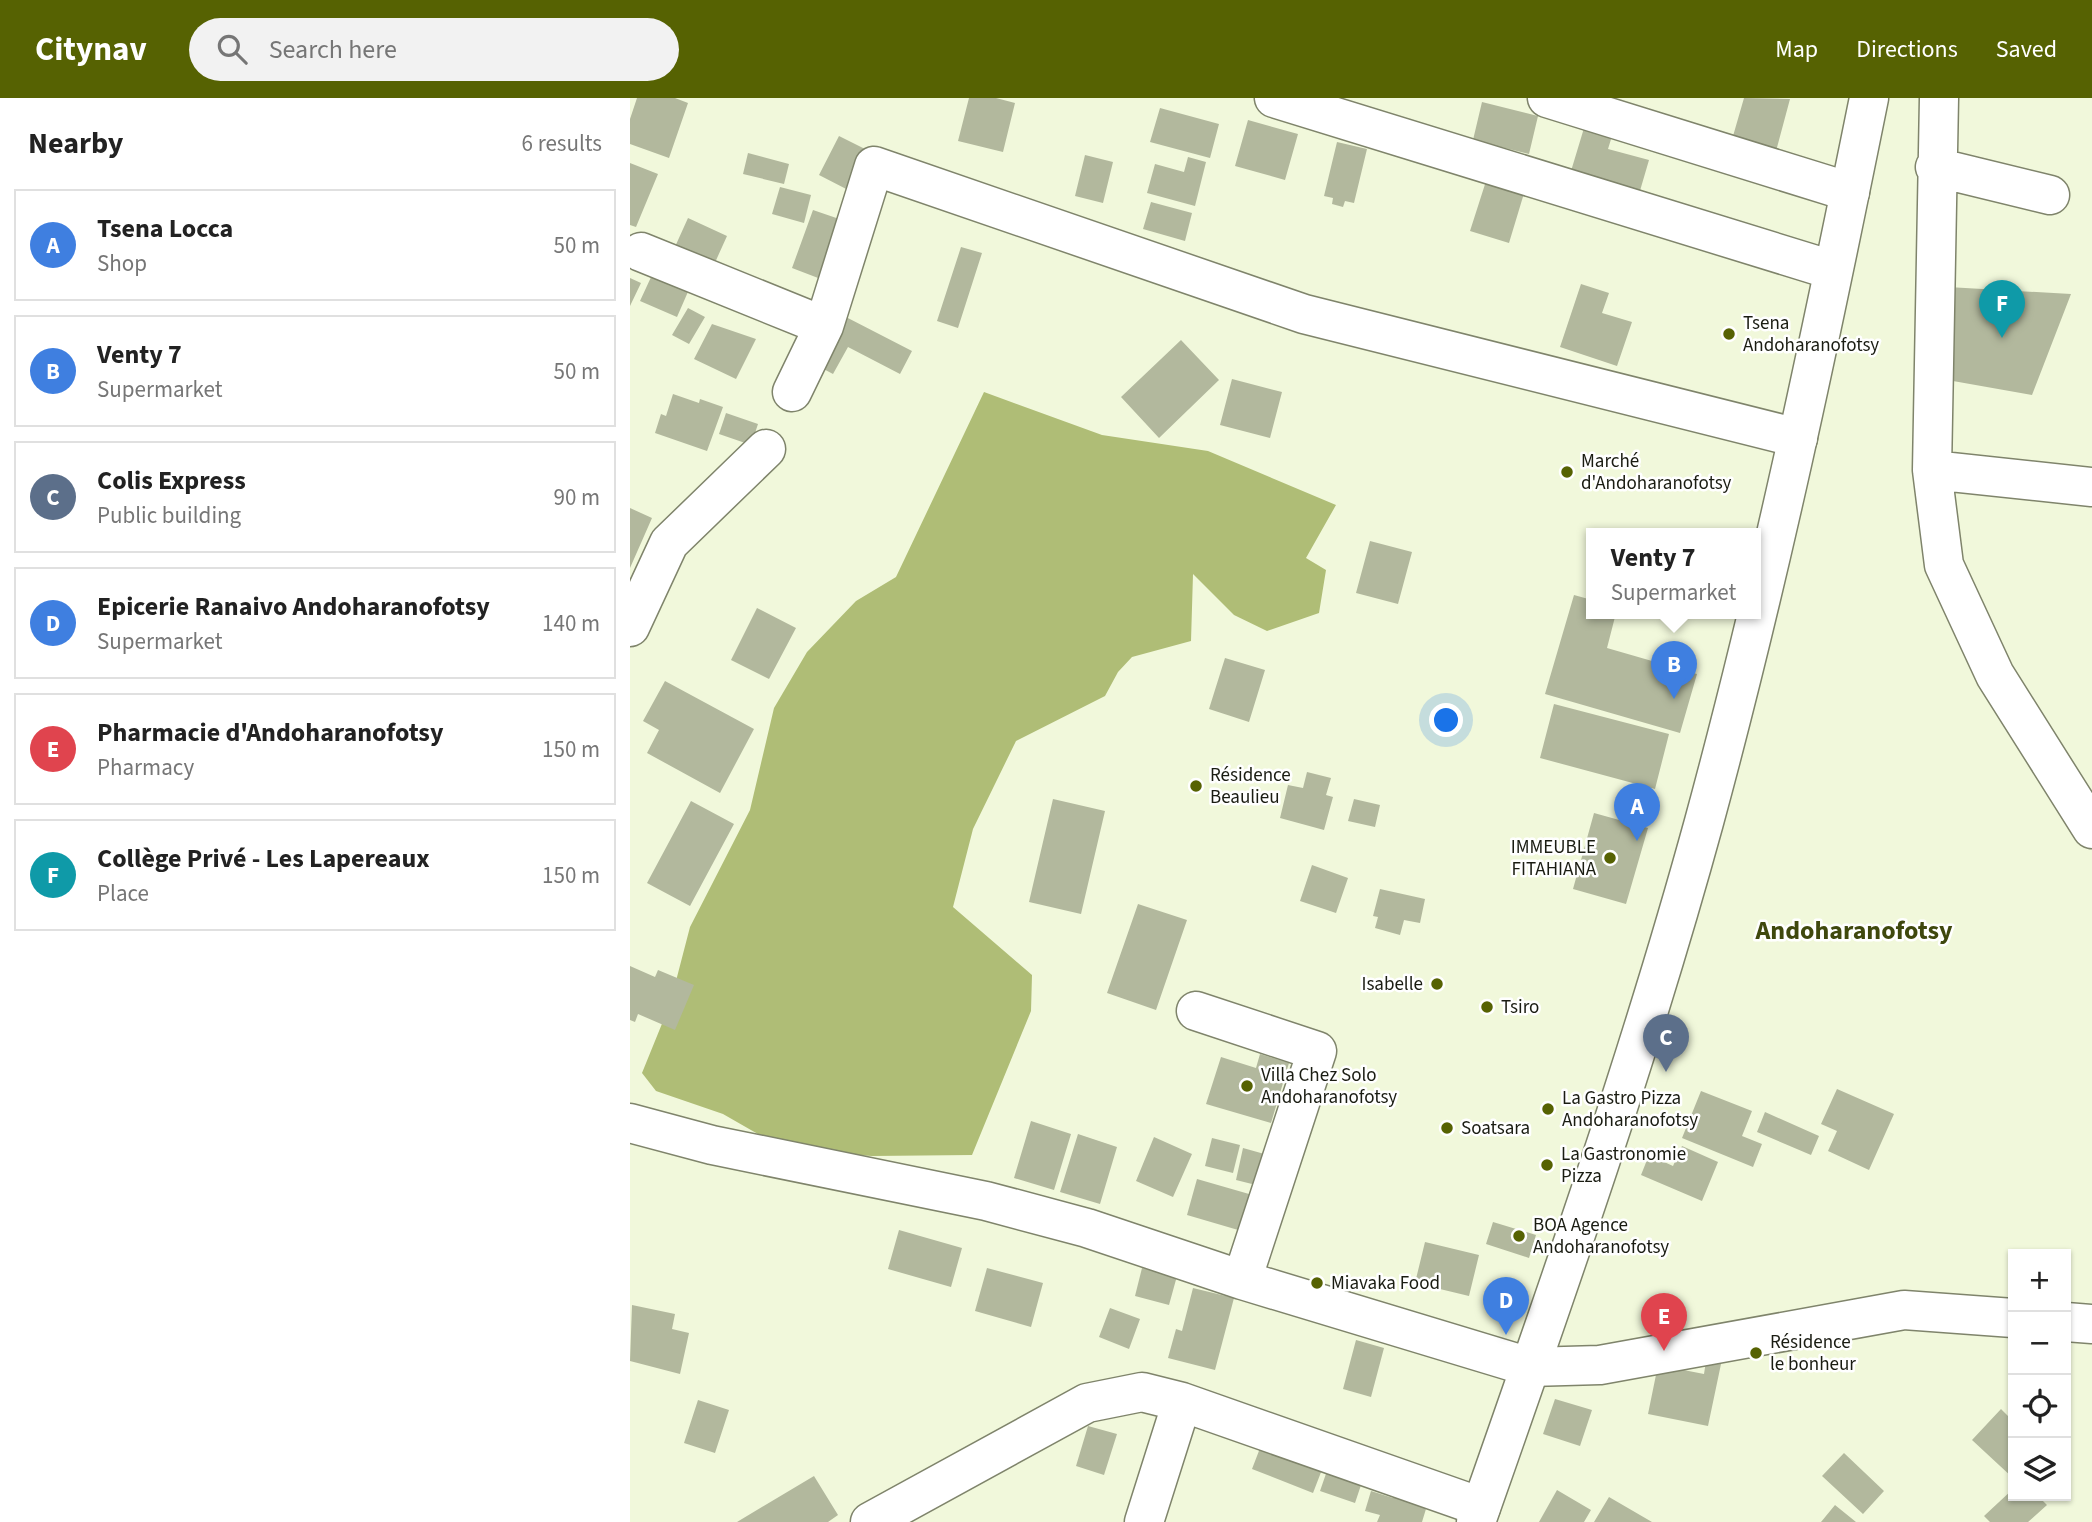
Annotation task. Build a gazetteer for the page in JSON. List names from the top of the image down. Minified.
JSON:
{"districts":["Andoharanofotsy"],"places":["Tsena Andoharanofotsy","Marché d'Andoharanofotsy","Résidence Beaulieu","IMMEUBLE FITAHIANA","Isabelle","Tsiro","Villa Chez Solo Andoharanofotsy","La Gastro Pizza Andoharanofotsy","Soatsara","La Gastronomie Pizza","BOA Agence Andoharanofotsy","Miavaka Food","Résidence le bonheur"],"page":{"header":"Citynav","search":"Search here","nav":["Map","Directions","Saved"],"heading":["Nearby","6 results"],"list":[{"mark":"A","name":"Tsena Locca","note":"Shop","value":"50 m"},{"mark":"B","name":"Venty 7","note":"Supermarket","value":"50 m"},{"mark":"C","name":"Colis Express","note":"Public building","value":"90 m"},{"mark":"D","name":"Epicerie Ranaivo Andoharanofotsy","note":"Supermarket","value":"140 m"},{"mark":"E","name":"Pharmacie d'Andoharanofotsy","note":"Pharmacy","value":"150 m"},{"mark":"F","name":"Collège Privé - Les Lapereaux","note":"Place","value":"150 m"}],"pins":["F","B","A","C","D","E"],"popup":["Venty 7","Supermarket"],"map_buttons":["+","−"]}}
